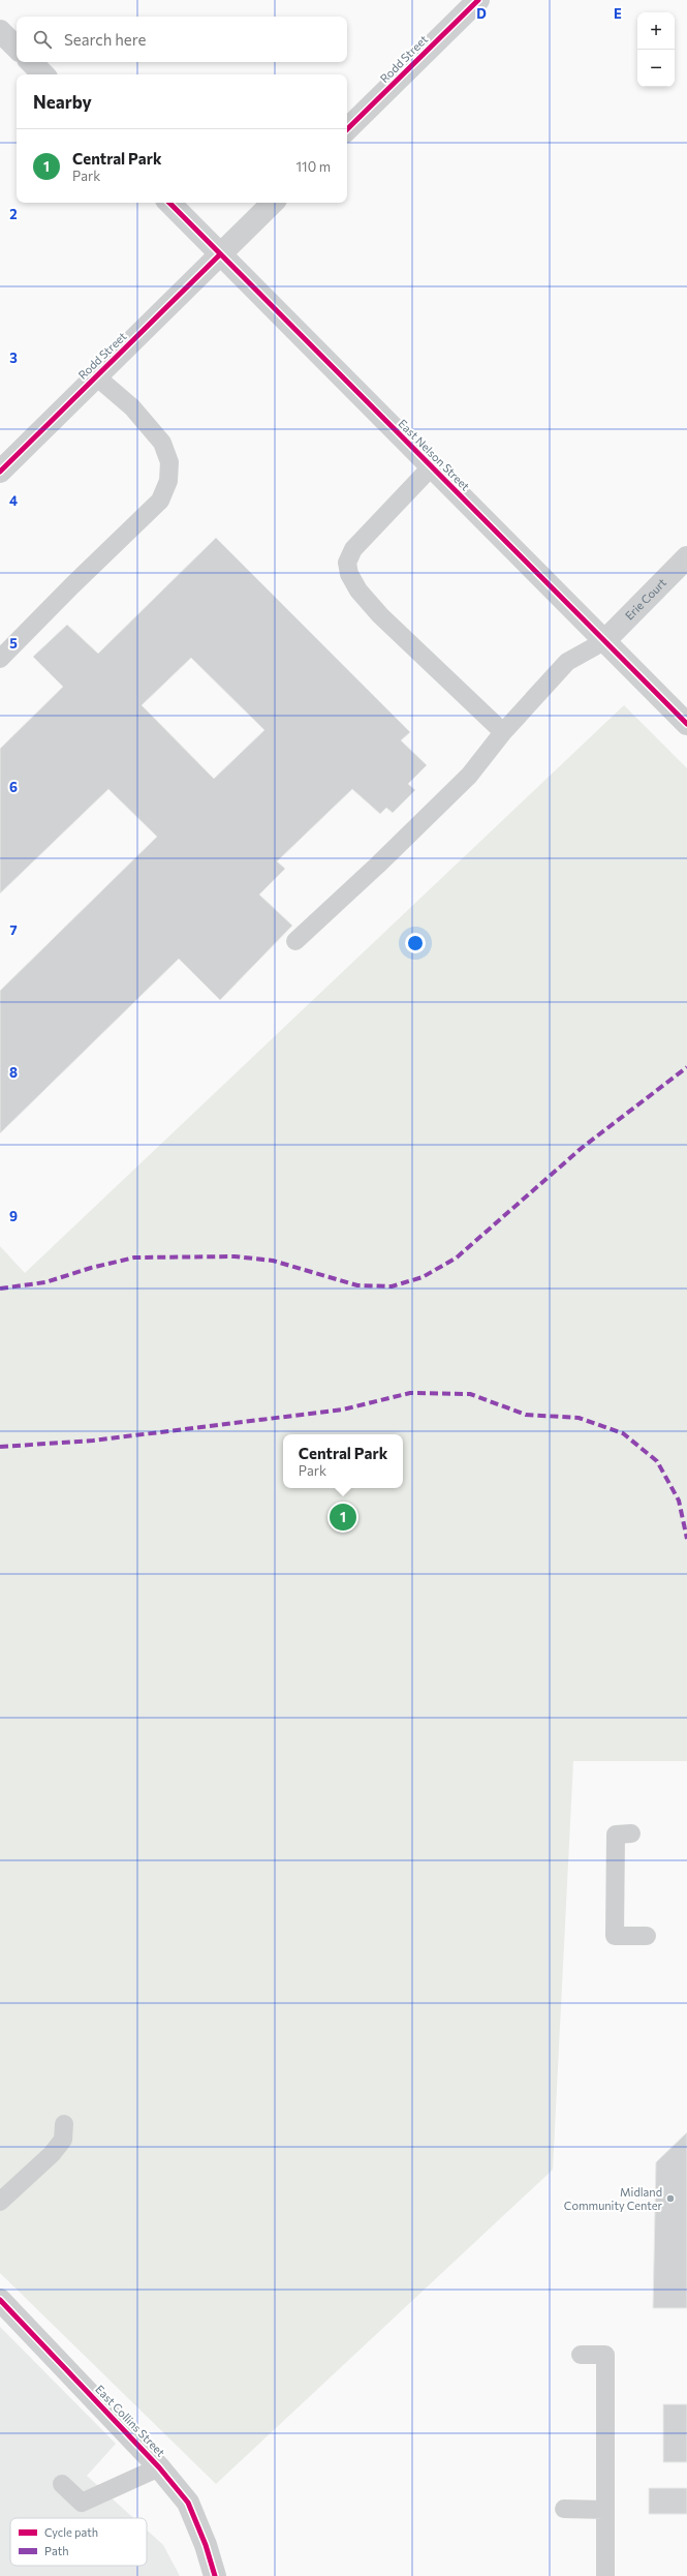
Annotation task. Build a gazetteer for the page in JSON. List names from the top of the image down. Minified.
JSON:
{"streets":{"street":["Rodd Street","East Nelson Street","Erie Court","East Collins Street"]},"crossings":[["Rodd Street","East Nelson Street"],["East Nelson Street","Erie Court"]],"places":["Midland Community Center"],"legend":["Cycle path","Path"],"page":{"map_buttons":["+","−"],"search":"Search here","heading":"Nearby","list":[{"mark":"1","name":"Central Park","note":"Park","value":"110 m"}],"popup":["Central Park","Park"],"pins":"1"},"grid":{"columns":["D","E"],"rows":["2","3","4","5","6","7","8","9"]}}
